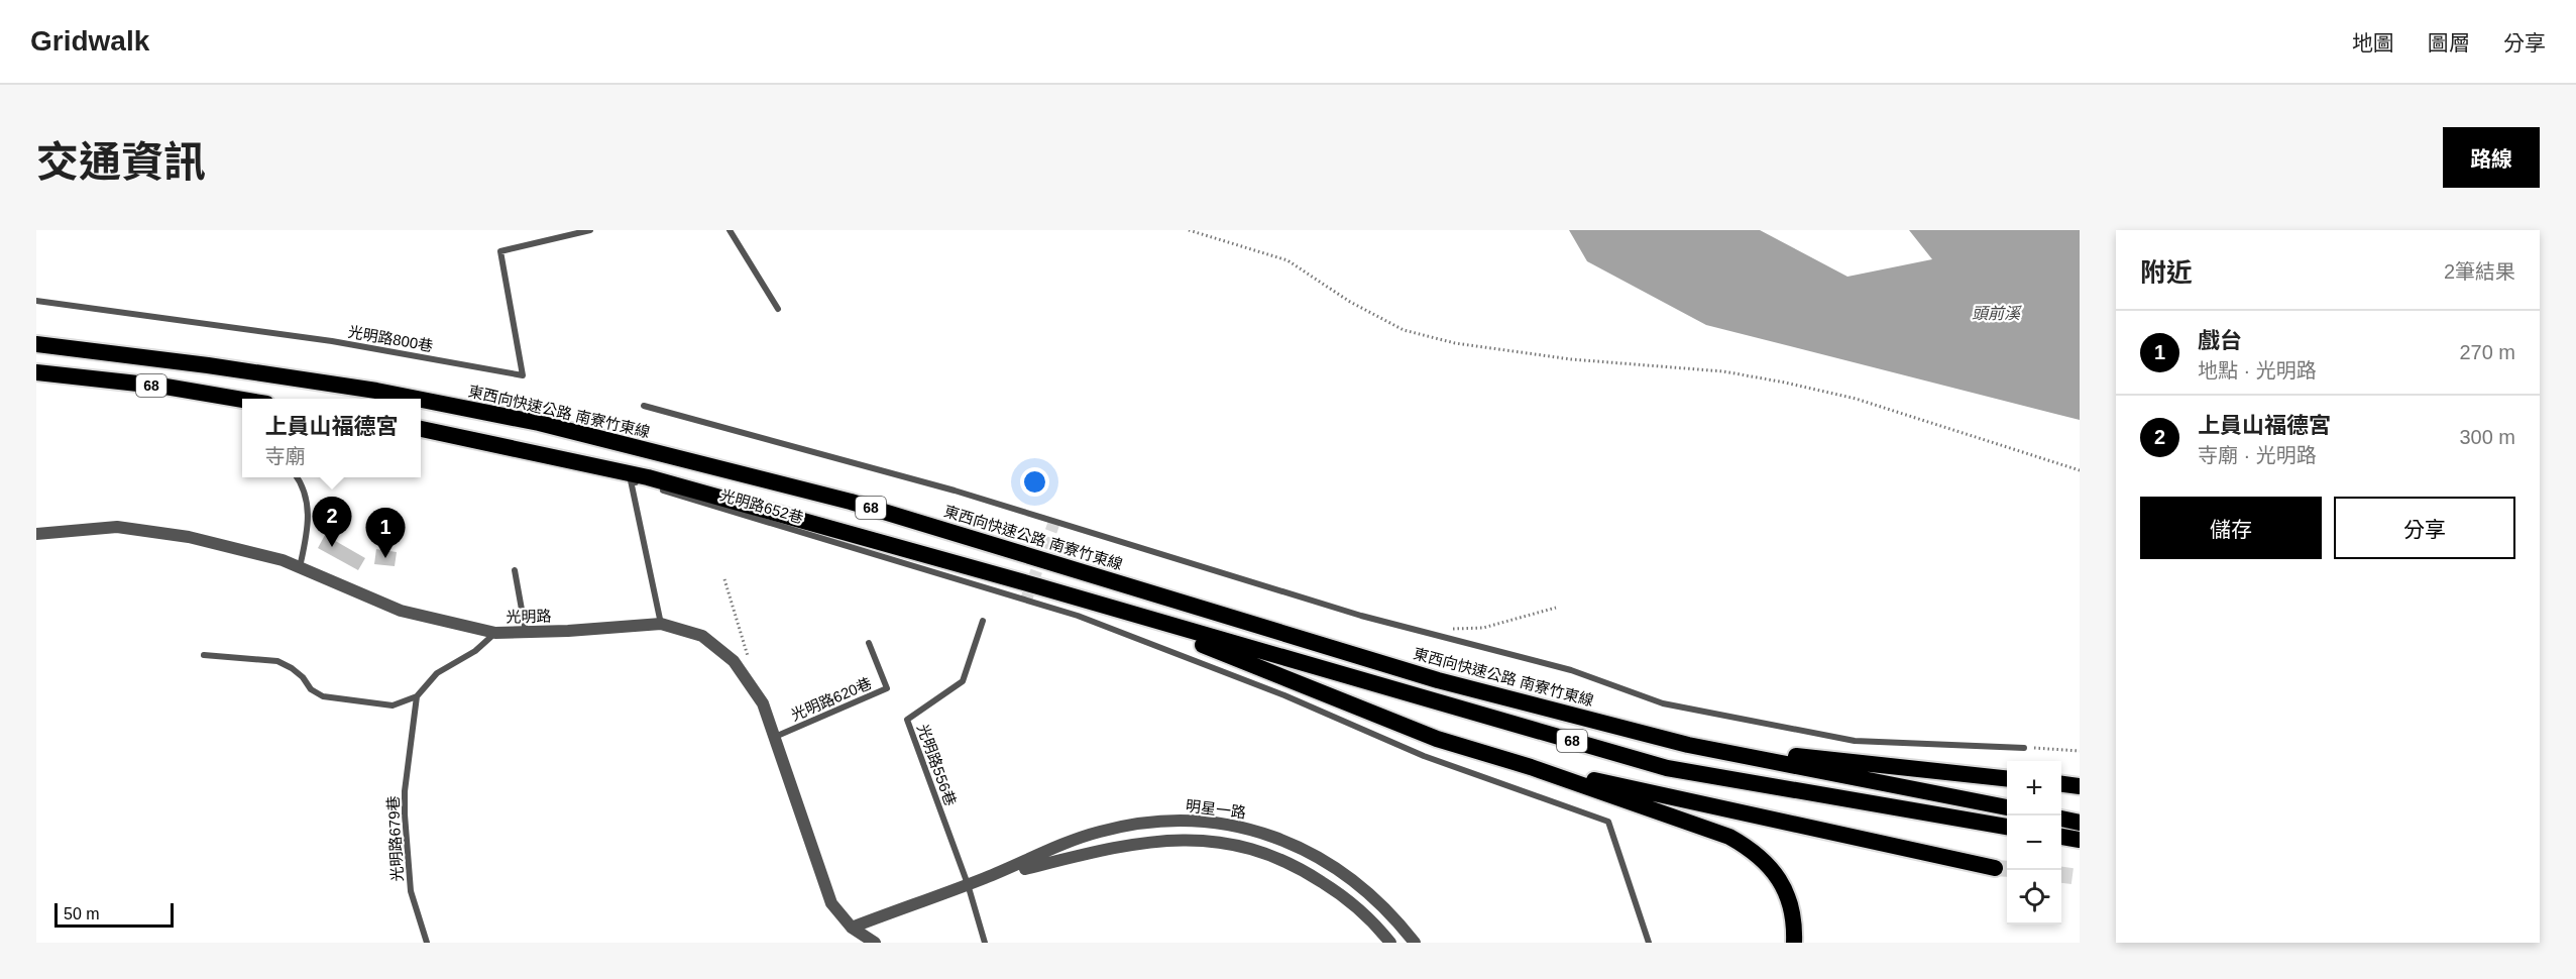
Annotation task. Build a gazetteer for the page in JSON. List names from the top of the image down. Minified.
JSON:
{"streets":{"highway":["68","東西向快速公路 南寮竹東線"],"street":["光明路","明星一路"],"lane":["光明路800巷","光明路652巷","光明路620巷","光明路556巷","光明路679巷"]},"crossings":[["光明路652巷","光明路"],["光明路","光明路620巷"],["光明路","明星一路"],["光明路556巷","明星一路"]],"water":["頭前溪"],"scale_bar":"50 m","page":{"header":"Gridwalk","nav":["地圖","圖層","分享"],"title":"交通資訊","buttons":["路線",["儲存","分享"]],"heading":["附近","2筆結果"],"list":[{"mark":"1","name":"戲台","note":"地點 · 光明路","value":"270 m"},{"mark":"2","name":"上員山福德宮","note":"寺廟 · 光明路","value":"300 m"}],"popup":["上員山福德宮","寺廟"],"pins":["2","1"],"map_buttons":["+","−"],"scale":"50 m"}}
